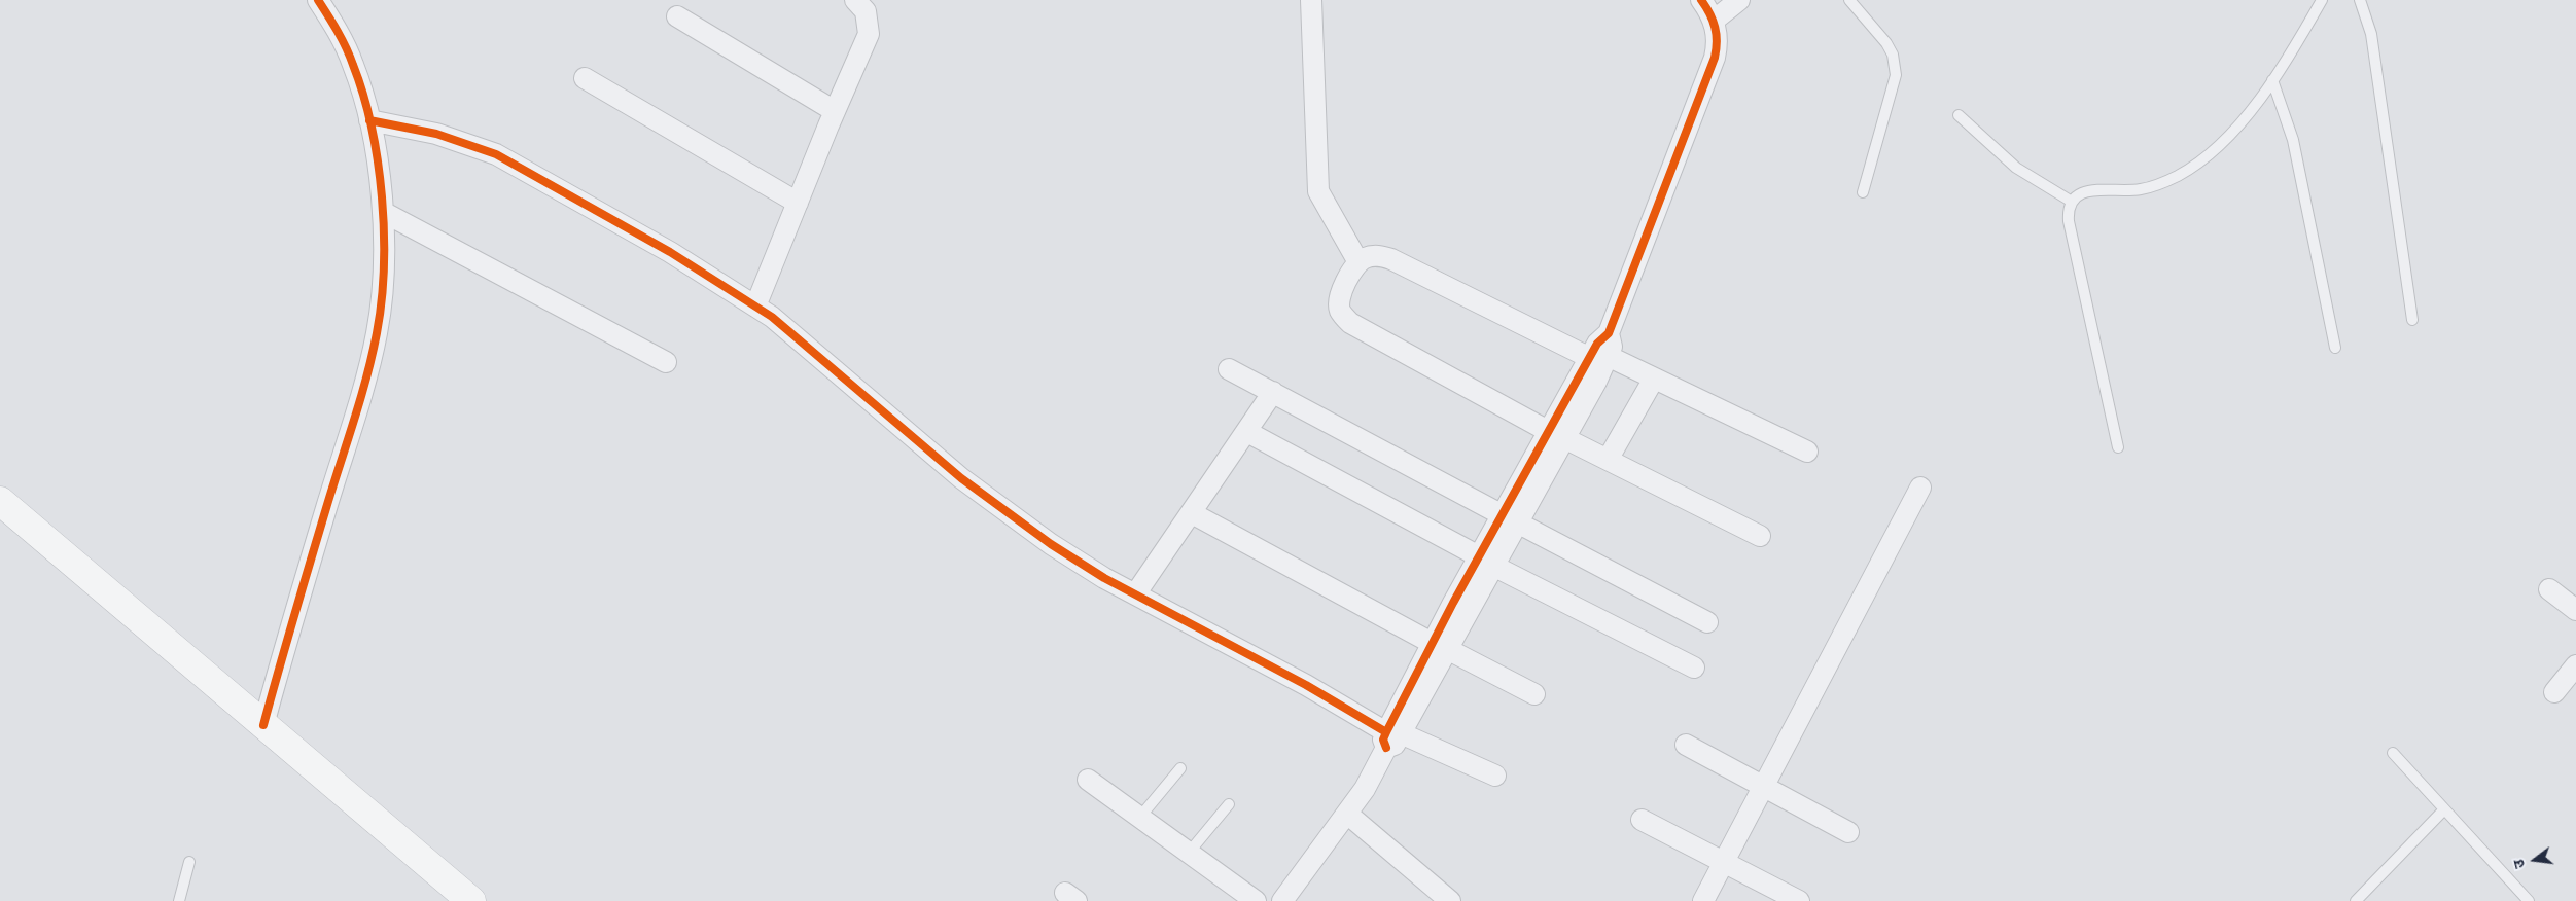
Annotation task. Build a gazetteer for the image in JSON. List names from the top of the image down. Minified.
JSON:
{"north":"left"}
